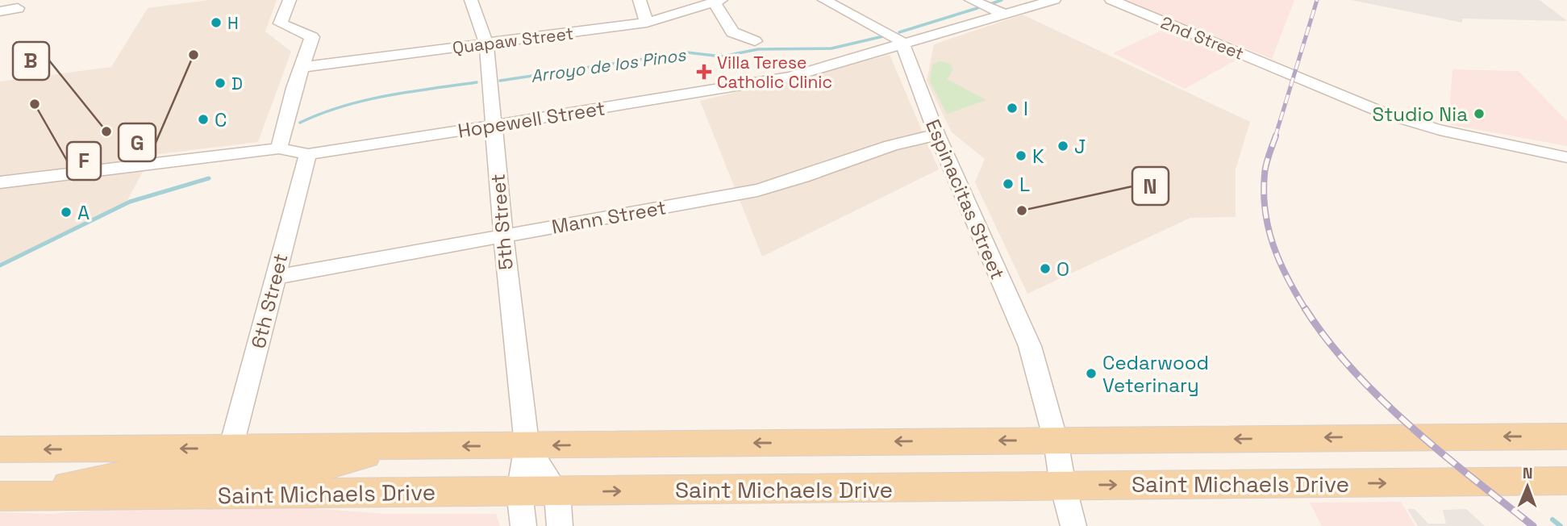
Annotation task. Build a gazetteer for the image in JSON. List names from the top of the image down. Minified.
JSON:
{"streets":{"main road":["Saint Michaels Drive"],"street":["2nd Street","Quapaw Street","Hopewell Street","Espinacitas Street","Mann Street","5th Street","6th Street"]},"crossings":[["Quapaw Street","5th Street"],["Hopewell Street","Espinacitas Street"],["Hopewell Street","5th Street"],["Hopewell Street","6th Street"],["Espinacitas Street","Mann Street"],["Espinacitas Street","Saint Michaels Drive"],["Mann Street","5th Street"],["Mann Street","6th Street"],["5th Street","Saint Michaels Drive"]],"water":["Arroyo de los Pinos"],"places":{"other":["H","G","D","F","I","Studio Nia","C","B","J","K","L","N","A","O","Cedarwood Veterinary"],"health":["Villa Terese Catholic Clinic"]},"north":"top"}
